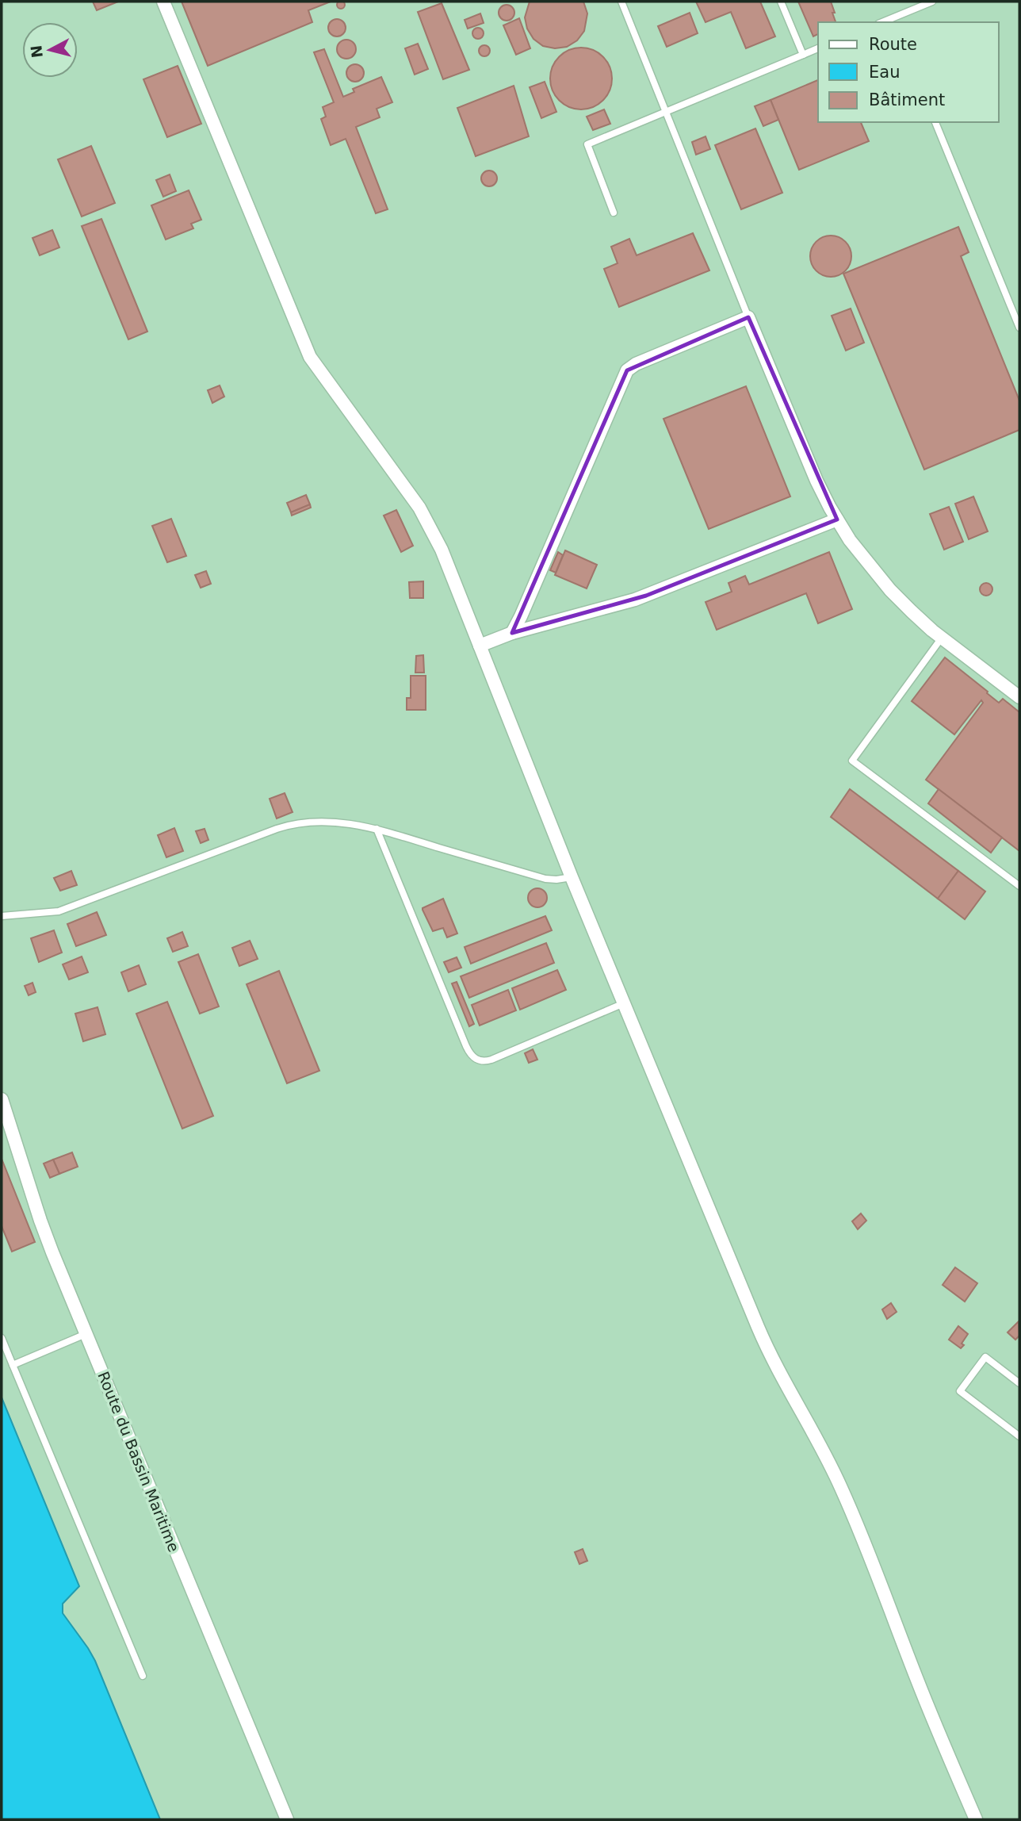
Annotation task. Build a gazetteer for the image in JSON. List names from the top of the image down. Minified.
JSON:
{"streets":{"street":["Route du Bassin Maritime"]},"legend":["Route","Eau","Bâtiment"],"north":"left"}
